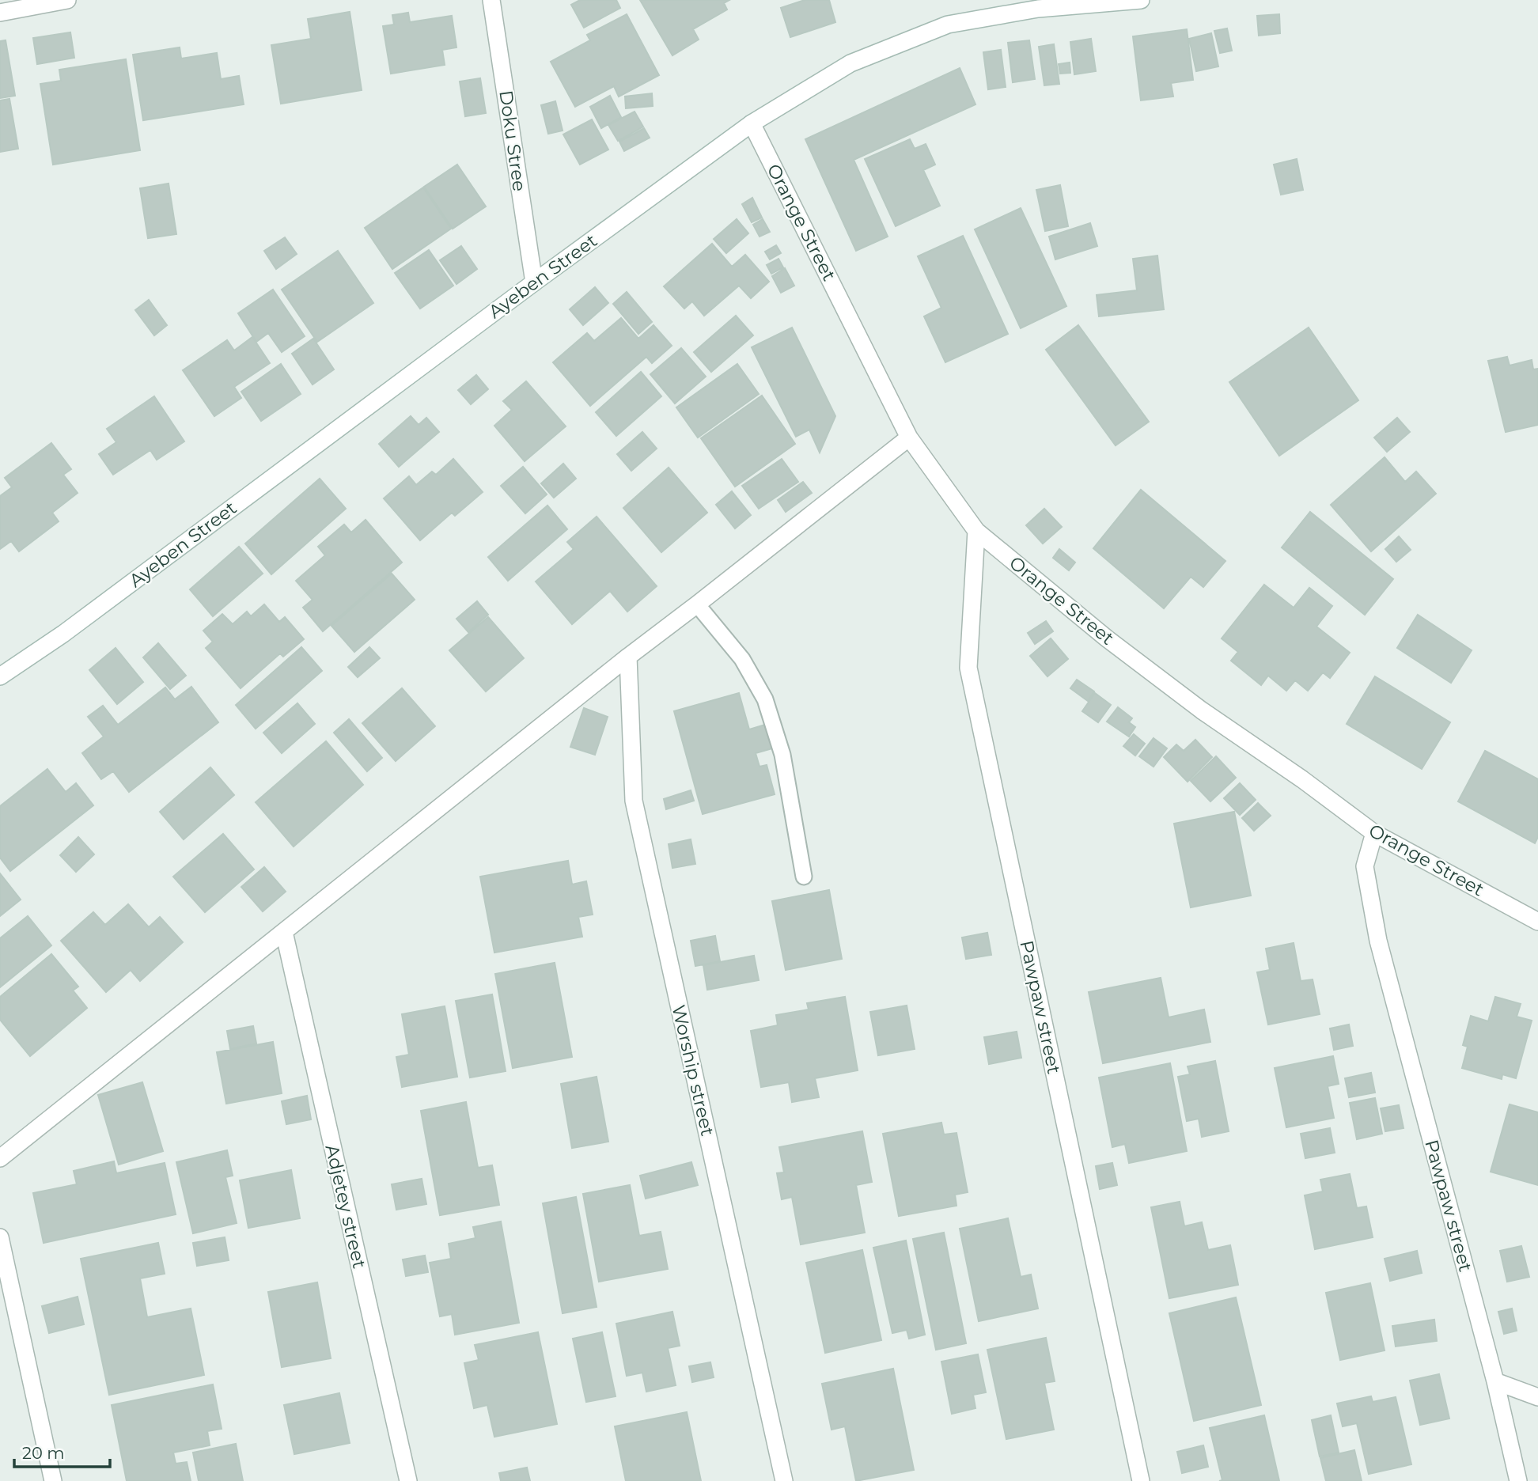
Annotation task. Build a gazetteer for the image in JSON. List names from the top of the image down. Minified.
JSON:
{"streets":{"street":["Doku Stree","Orange Street","Ayeben Street","Pawpaw street","Worship street","Adjetey street"]},"crossings":[["Doku Stree","Ayeben Street"],["Orange Street","Ayeben Street"],["Orange Street","Pawpaw street"]],"scale_bar":"20 m"}
